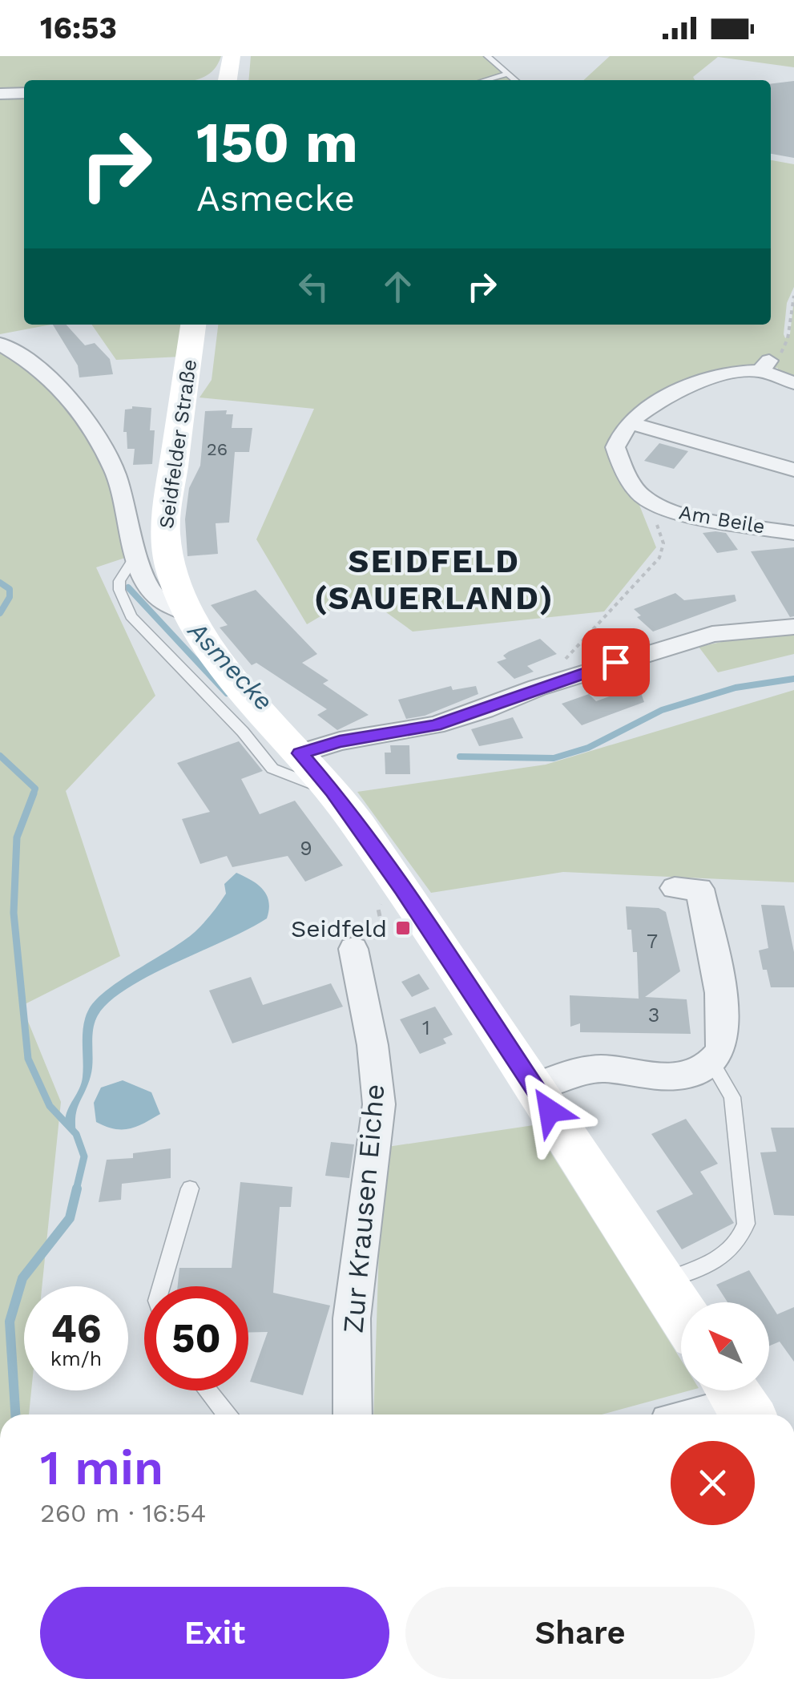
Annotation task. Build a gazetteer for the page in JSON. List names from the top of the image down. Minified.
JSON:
{"streets":{"main road":["Seidfelder Straße"],"street":["Am Beile","Zur Krausen Eiche"]},"districts":["SEIDFELD (SAUERLAND)"],"water":["Asmecke"],"places":{"transit":["Seidfeld"]},"house_numbers":["26","9","7","3","1"],"north":"top left","page":{"status":"16:53","turn":["150 m","Asmecke"],"speed":"46 km/h","limit":"50","heading":["1 min","260 m · 16:54"],"buttons":["Exit","Share"]}}
